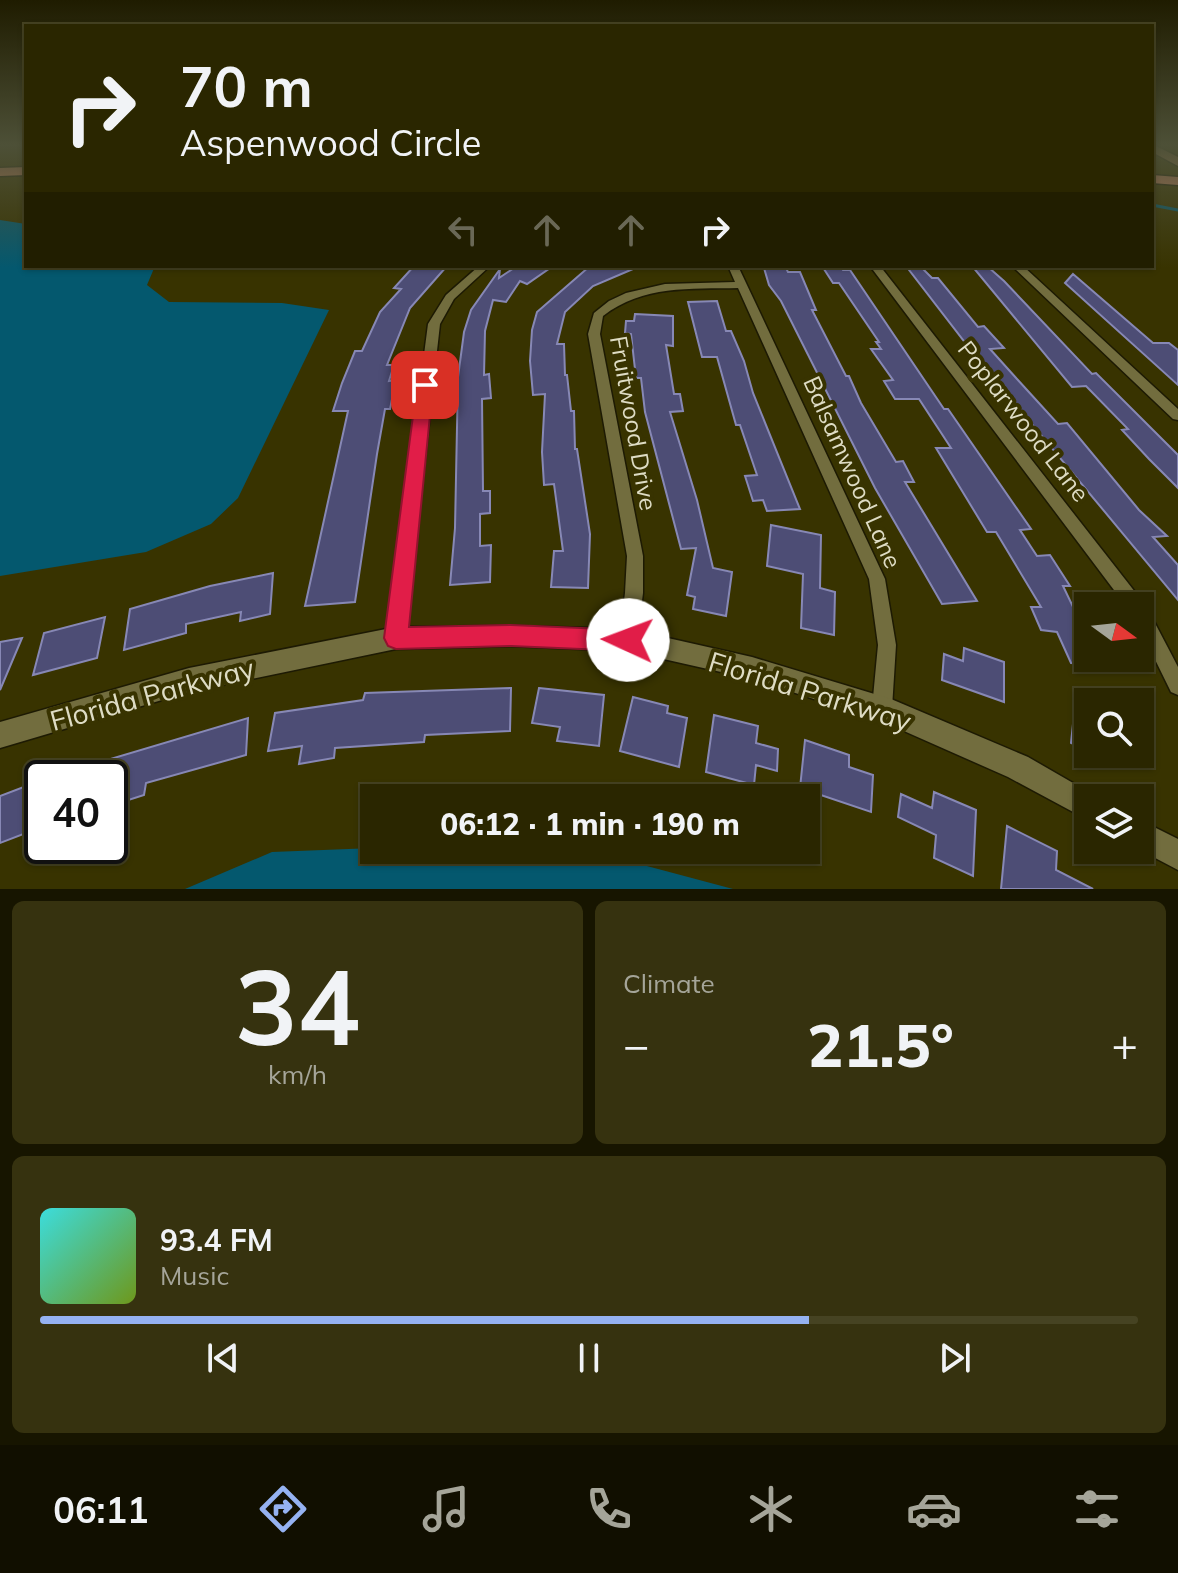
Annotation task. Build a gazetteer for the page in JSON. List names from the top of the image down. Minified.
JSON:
{"streets":{"street":["Poplarwood Lane","Fruitwood Drive","Balsamwood Lane","Florida Parkway"]},"crossings":[["Fruitwood Drive","Balsamwood Lane"],["Fruitwood Drive","Florida Parkway"],["Balsamwood Lane","Florida Parkway"]],"north":"right","page":{"turn":["70 m","Aspenwood Circle"],"limit":"40","trip":"06:12 · 1 min · 190 m","tile":[["34","km/h"],"Climate"],"heat":["−","21.5°","+"],"song":["93.4 FM","Music"],"tabs":"06:11"}}
